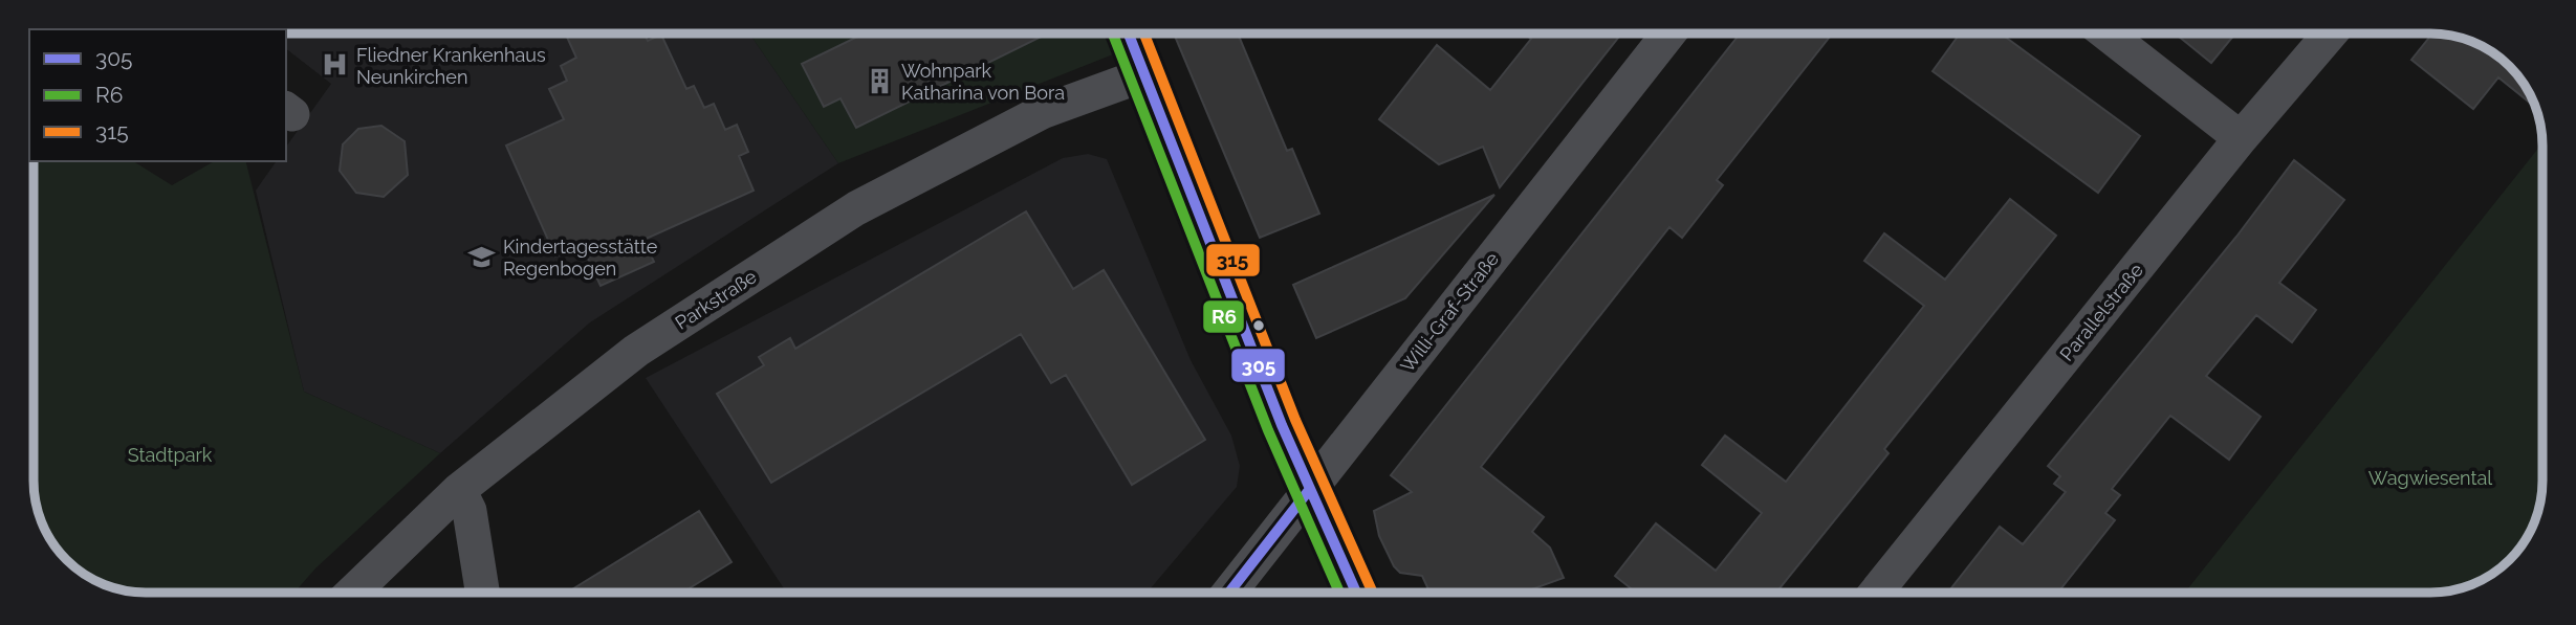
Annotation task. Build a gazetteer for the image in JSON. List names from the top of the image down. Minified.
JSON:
{"streets":{"street":["Parkstraße","Willi-Graf-Straße","Parallelstraße"]},"parks":["Stadtpark","Wagwiesental"],"places":{"hospital":["Fliedner Krankenhaus Neunkirchen"],"building":["Wohnpark Katharina von Bora"],"school or university":["Kindertagesstätte Regenbogen"]},"lines":["transit line 305","transit line R6","transit line 315"],"legend":["305","R6","315"]}
